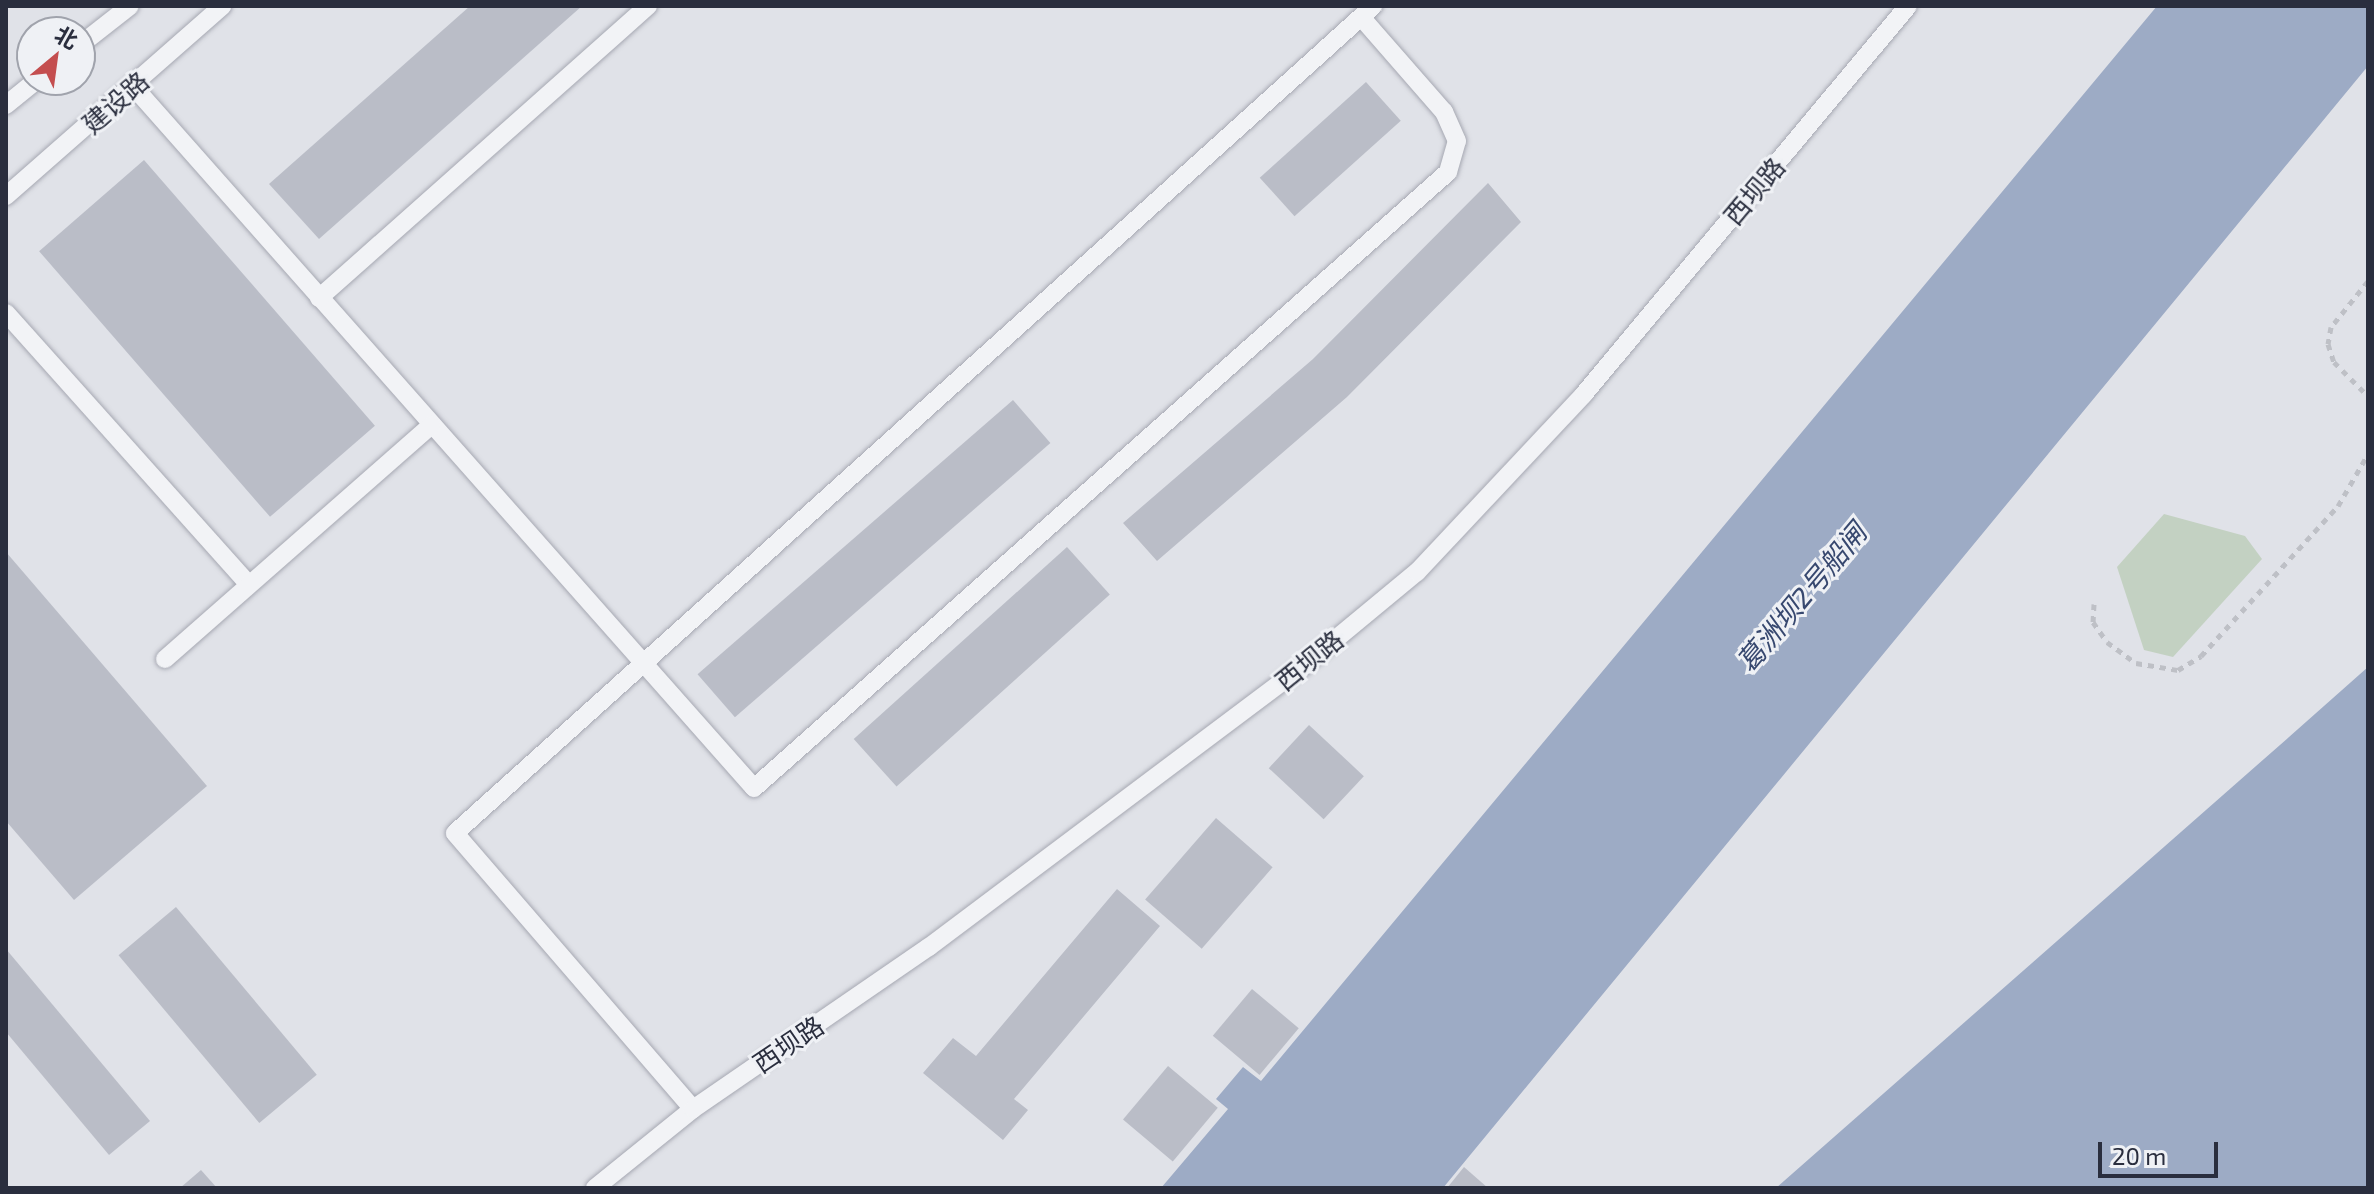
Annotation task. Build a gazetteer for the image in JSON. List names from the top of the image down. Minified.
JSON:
{"streets":{"lane":["建设路","西坝路"]},"water":["葛洲坝2号船闸"],"scale_bar":"20 m","north":"top right"}
